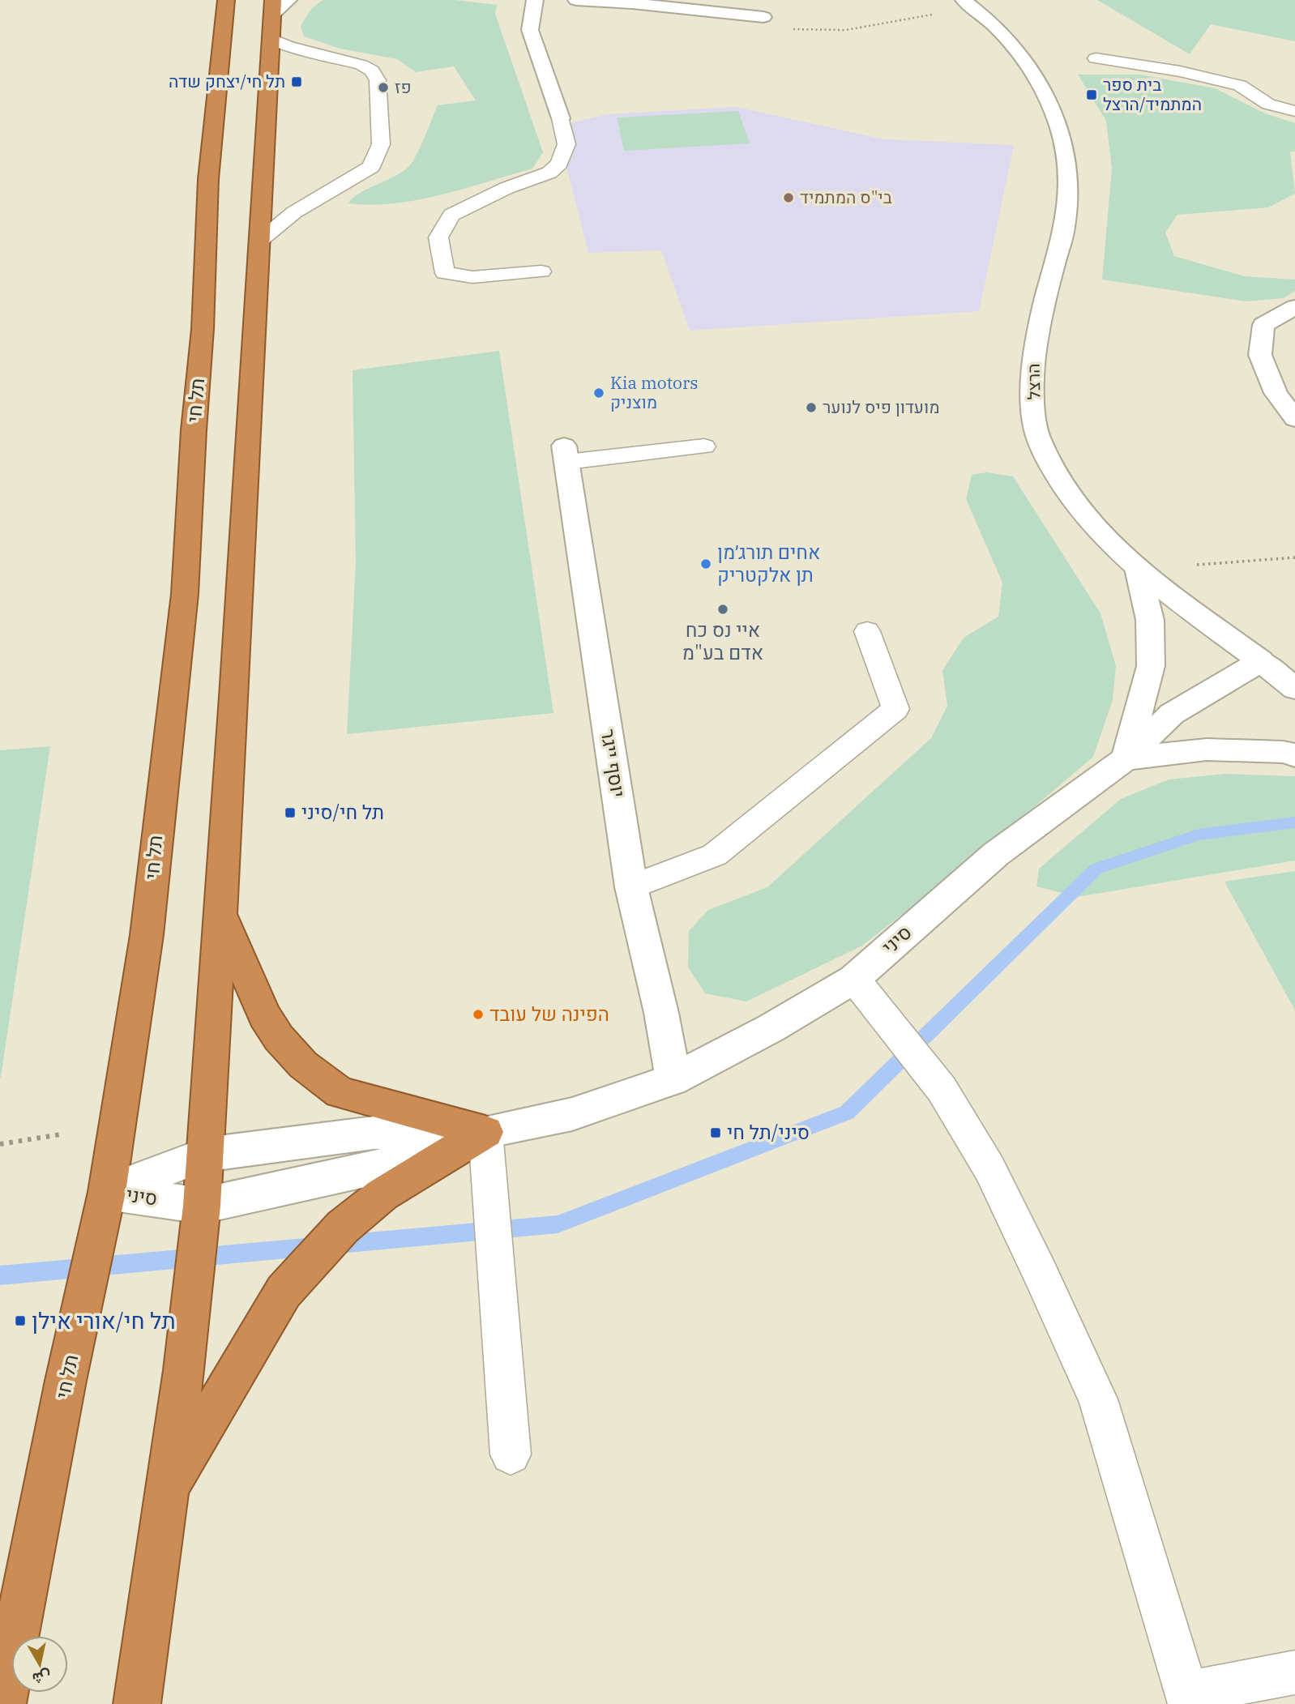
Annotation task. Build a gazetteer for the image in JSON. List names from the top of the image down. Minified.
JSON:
{"streets":{"highway":["תל חי"],"street":["הרצל","יוסף ייגר","סיני"]},"crossings":[["הרצל","סיני"],["תל חי","סיני"],["יוסף ייגר","סיני"]],"places":{"transit":["תל חי/יצחק שדה","בית ספר המתמיד/הרצל","תל חי/סיני","סיני/תל חי","תל חי/אורי אילן"],"other":["פז","בי\"ס המתמיד","Kia motors מוצניק","מועדון פיס לנוער","אחים תורג׳מן תן אלקטריק","איי נס כח אדם בע\"מ","הפינה של עובד"]},"north":"bottom"}
